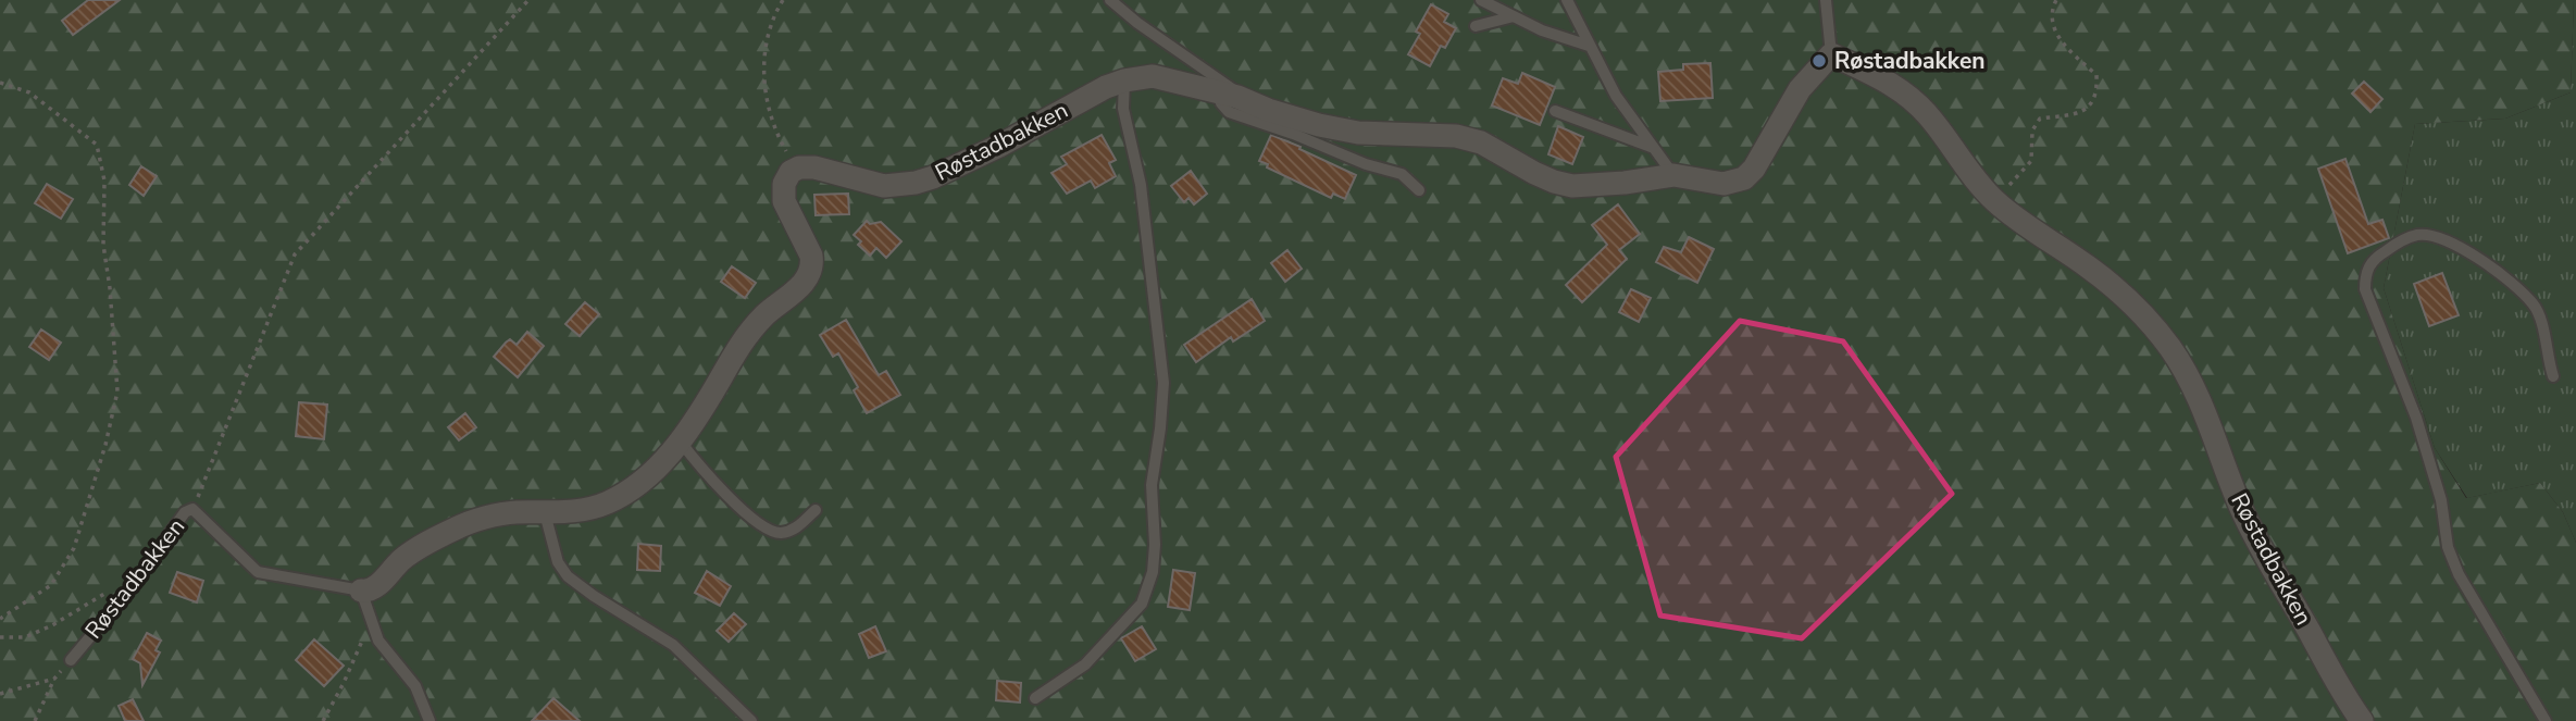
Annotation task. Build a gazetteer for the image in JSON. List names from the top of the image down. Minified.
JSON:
{"streets":{"street":["Røstadbakken"]},"places":["Røstadbakken"]}
